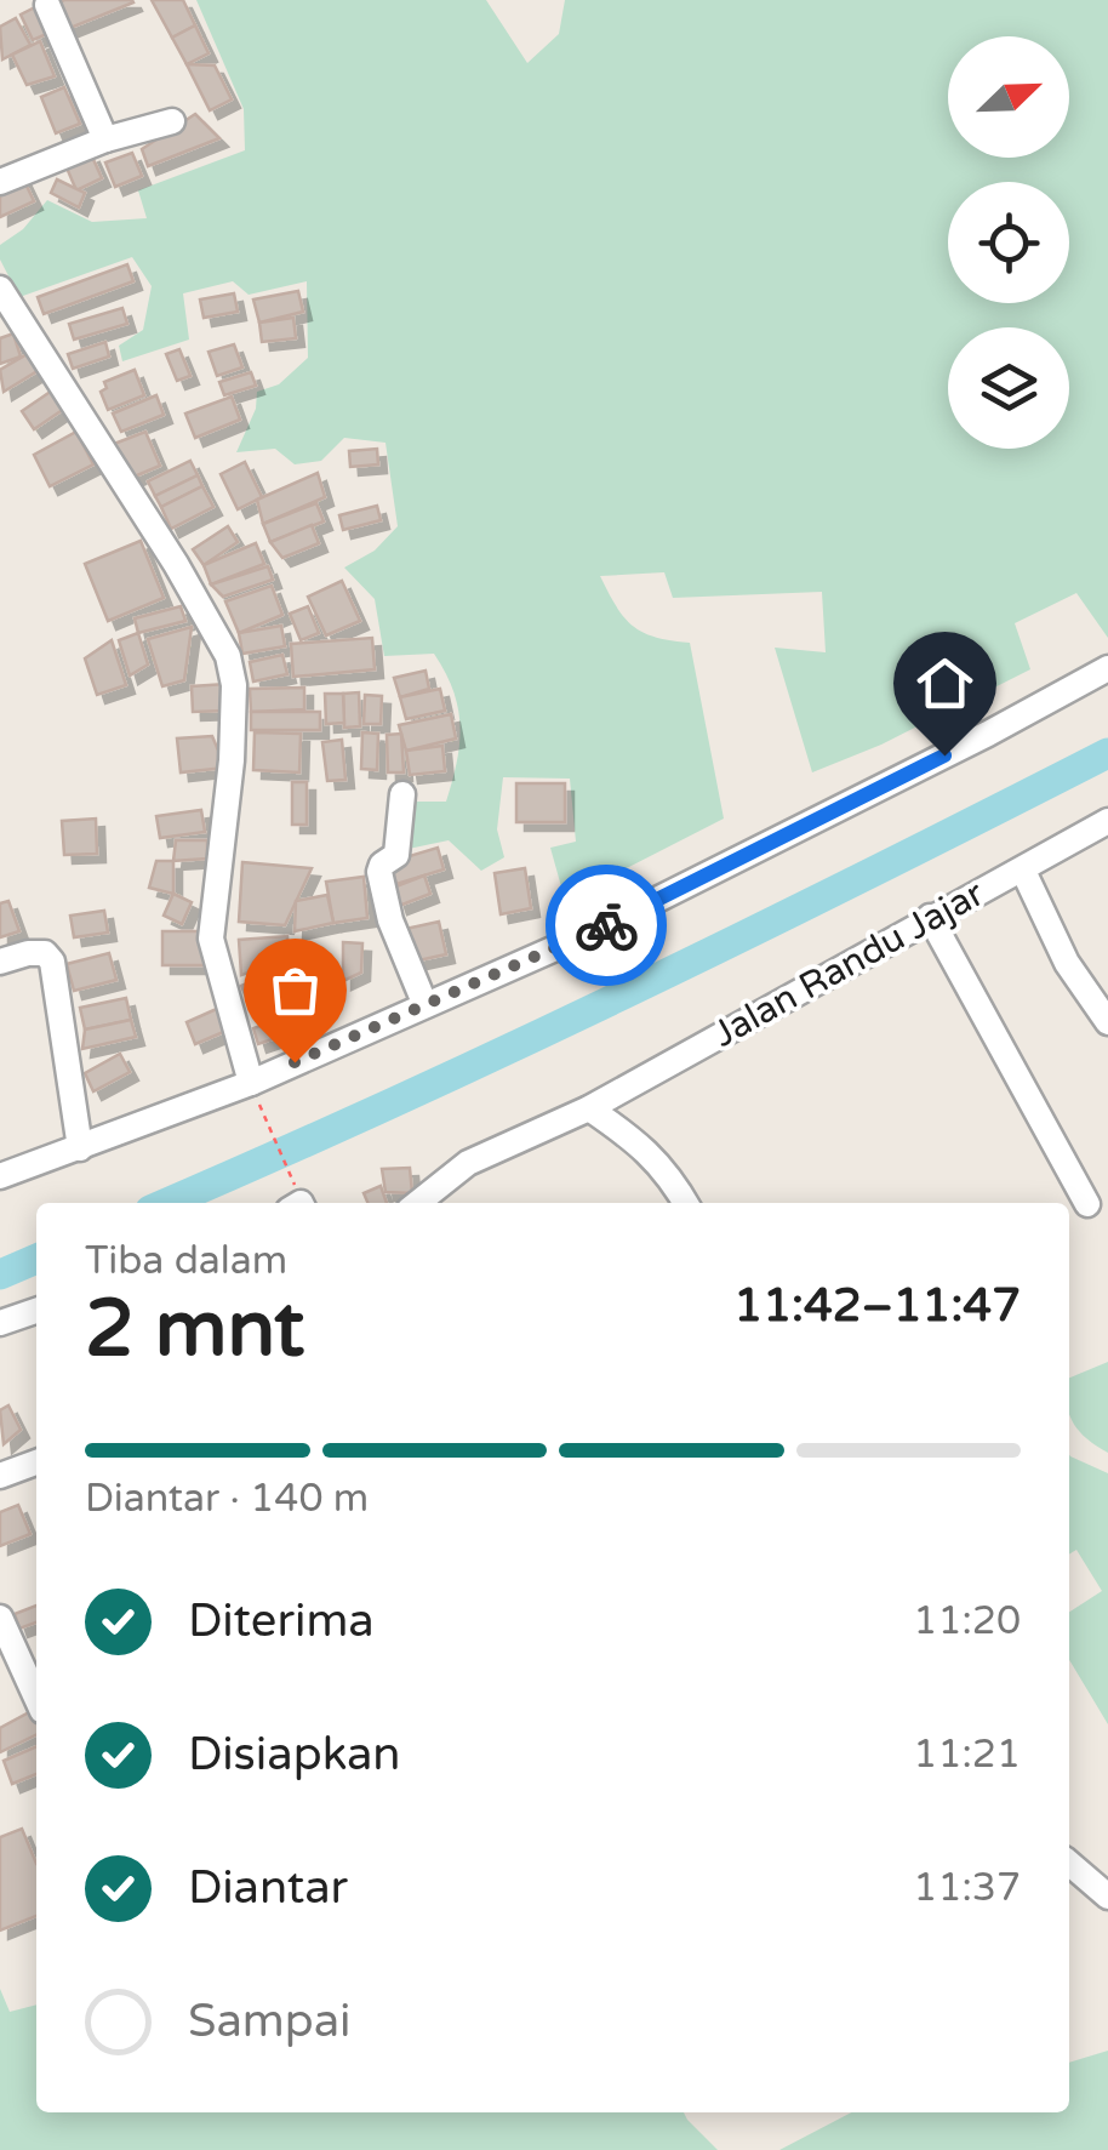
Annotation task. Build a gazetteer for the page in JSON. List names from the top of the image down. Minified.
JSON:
{"streets":{"street":["Jalan Randu Jajar"]},"north":"top right","page":{"heading":["2 mnt","Tiba dalam","11:42–11:47"],"bar":"Diantar · 140 m","list":[["Diterima","11:20"],["Disiapkan","11:21"],["Diantar","11:37"],"Sampai"]}}
